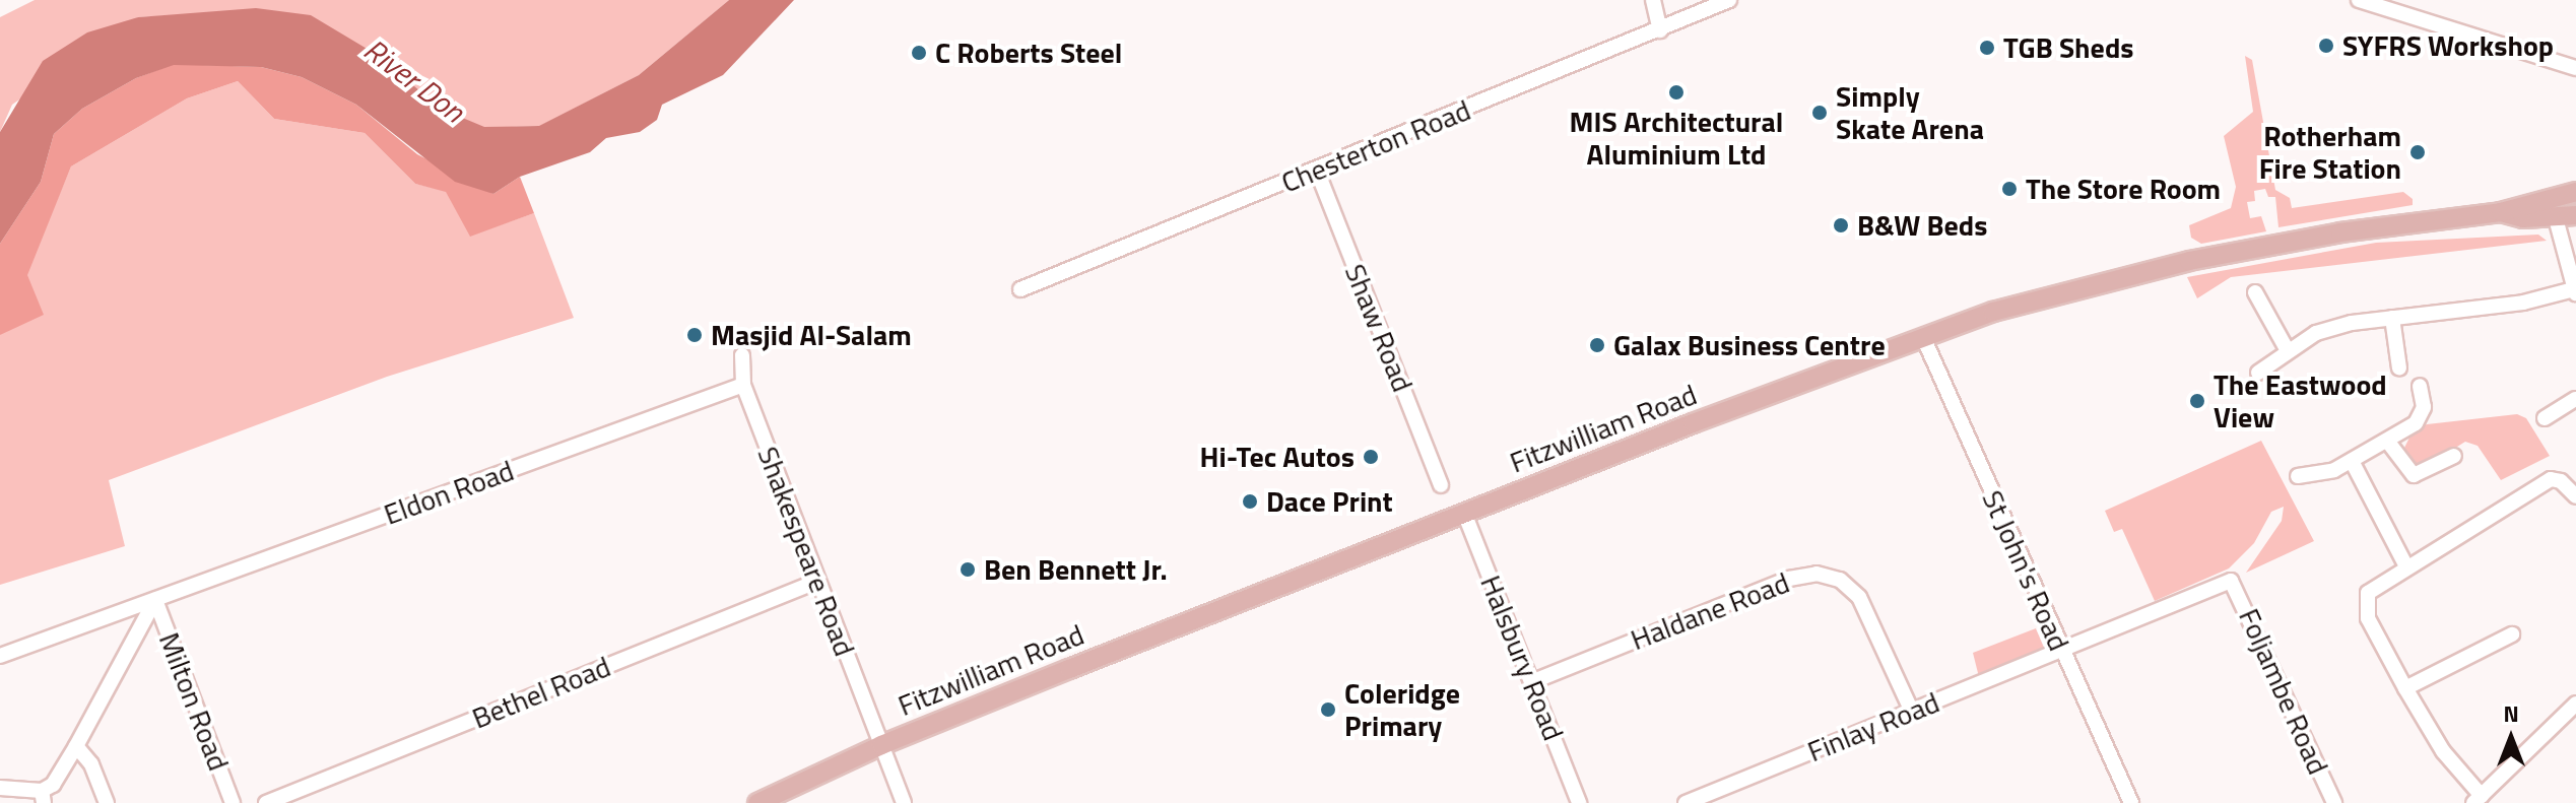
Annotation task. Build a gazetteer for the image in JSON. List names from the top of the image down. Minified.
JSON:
{"streets":{"main road":["Fitzwilliam Road"],"street":["Chesterton Road","Shaw Road","Eldon Road","Shakespeare Road","St John's Road","Haldane Road","Halsbury Road","Foljambe Road","Bethel Road","Milton Road","Finlay Road"]},"crossings":[["Chesterton Road","Shaw Road"],["Fitzwilliam Road","Shakespeare Road"],["Fitzwilliam Road","St John's Road"],["Fitzwilliam Road","Halsbury Road"],["Eldon Road","Shakespeare Road"],["Eldon Road","Milton Road"],["Shakespeare Road","Bethel Road"],["St John's Road","Finlay Road"],["Haldane Road","Halsbury Road"],["Haldane Road","Finlay Road"],["Foljambe Road","Finlay Road"]],"water":["River Don"],"places":["SYFRS Workshop","TGB Sheds","C Roberts Steel","MIS Architectural Aluminium Ltd","Simply Skate Arena","Rotherham Fire Station","The Store Room","B&W Beds","Masjid Al-Salam","Galax Business Centre","The Eastwood View","Hi-Tec Autos","Dace Print","Ben Bennett Jr.","Coleridge Primary"],"north":"top"}
